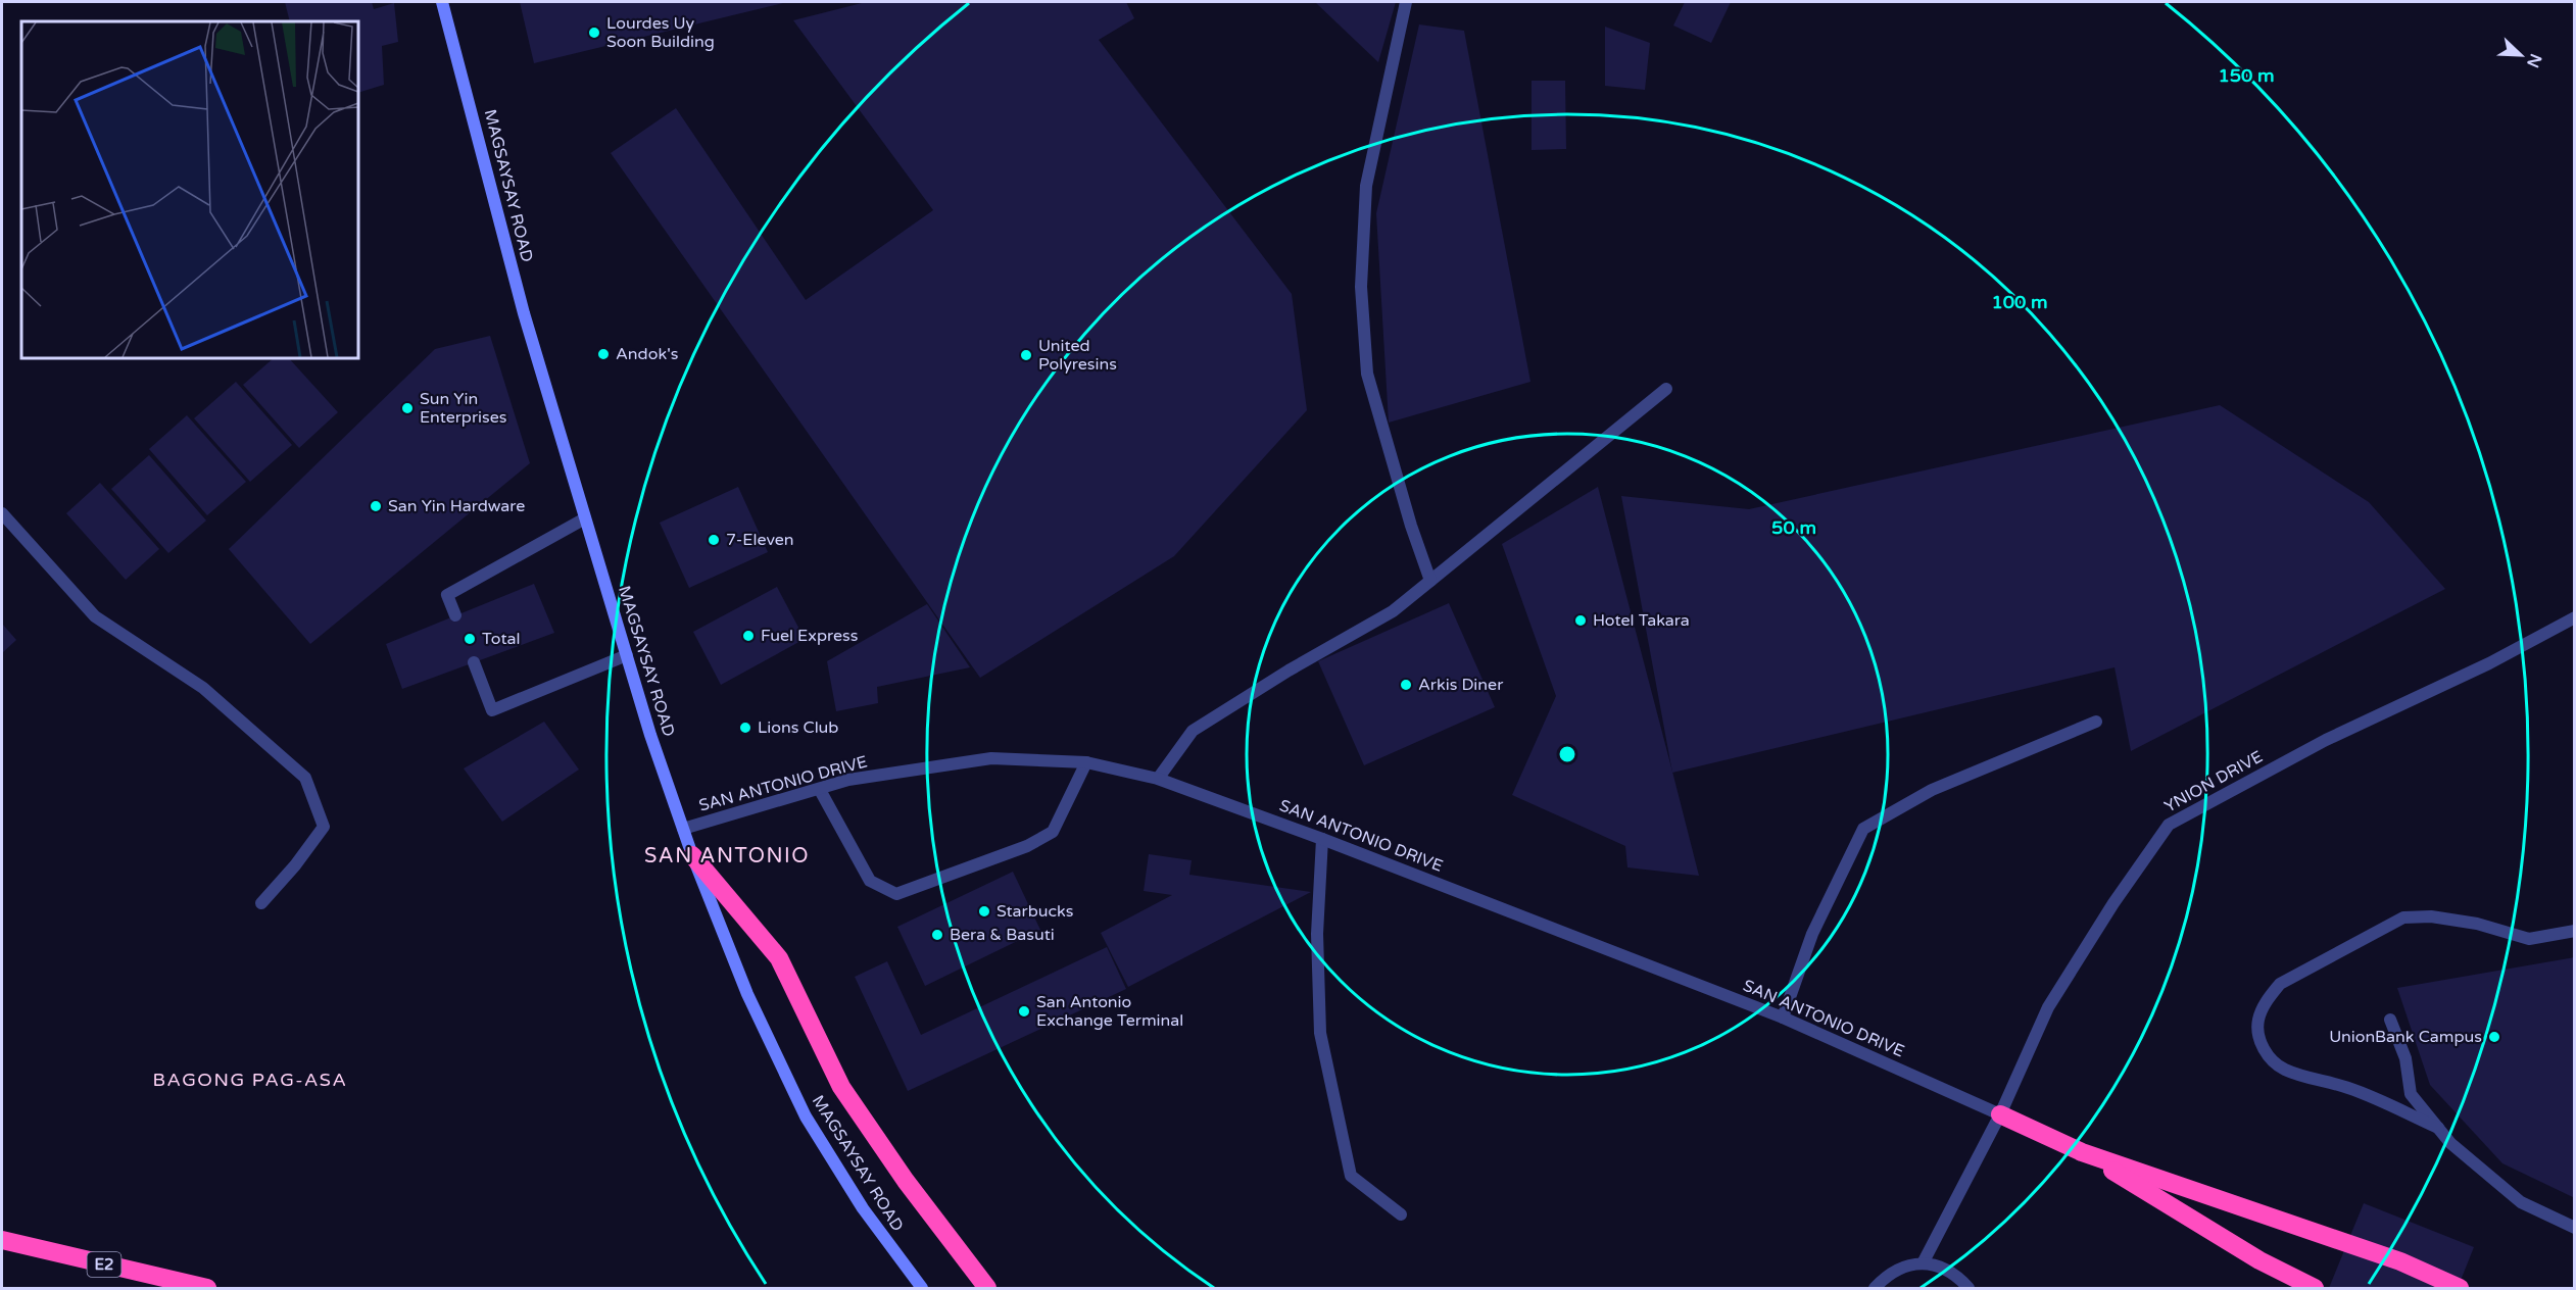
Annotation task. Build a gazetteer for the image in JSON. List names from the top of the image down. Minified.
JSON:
{"streets":{"highway":["E2"],"main road":["MAGSAYSAY ROAD"],"street":["YNION DRIVE","SAN ANTONIO DRIVE"]},"crossings":[["MAGSAYSAY ROAD","SAN ANTONIO DRIVE"],["YNION DRIVE","SAN ANTONIO DRIVE"]],"districts":["SAN ANTONIO","BAGONG PAG-ASA"],"places":["Lourdes Uy Soon Building","Andok's","United Polyresins","Sun Yin Enterprises","San Yin Hardware","7-Eleven","Hotel Takara","Fuel Express","Total","Arkis Diner","Lions Club","Starbucks","Bera & Basuti","San Antonio Exchange Terminal","UnionBank Campus"],"north":"bottom right","rings":["150 m","100 m","50 m"]}
